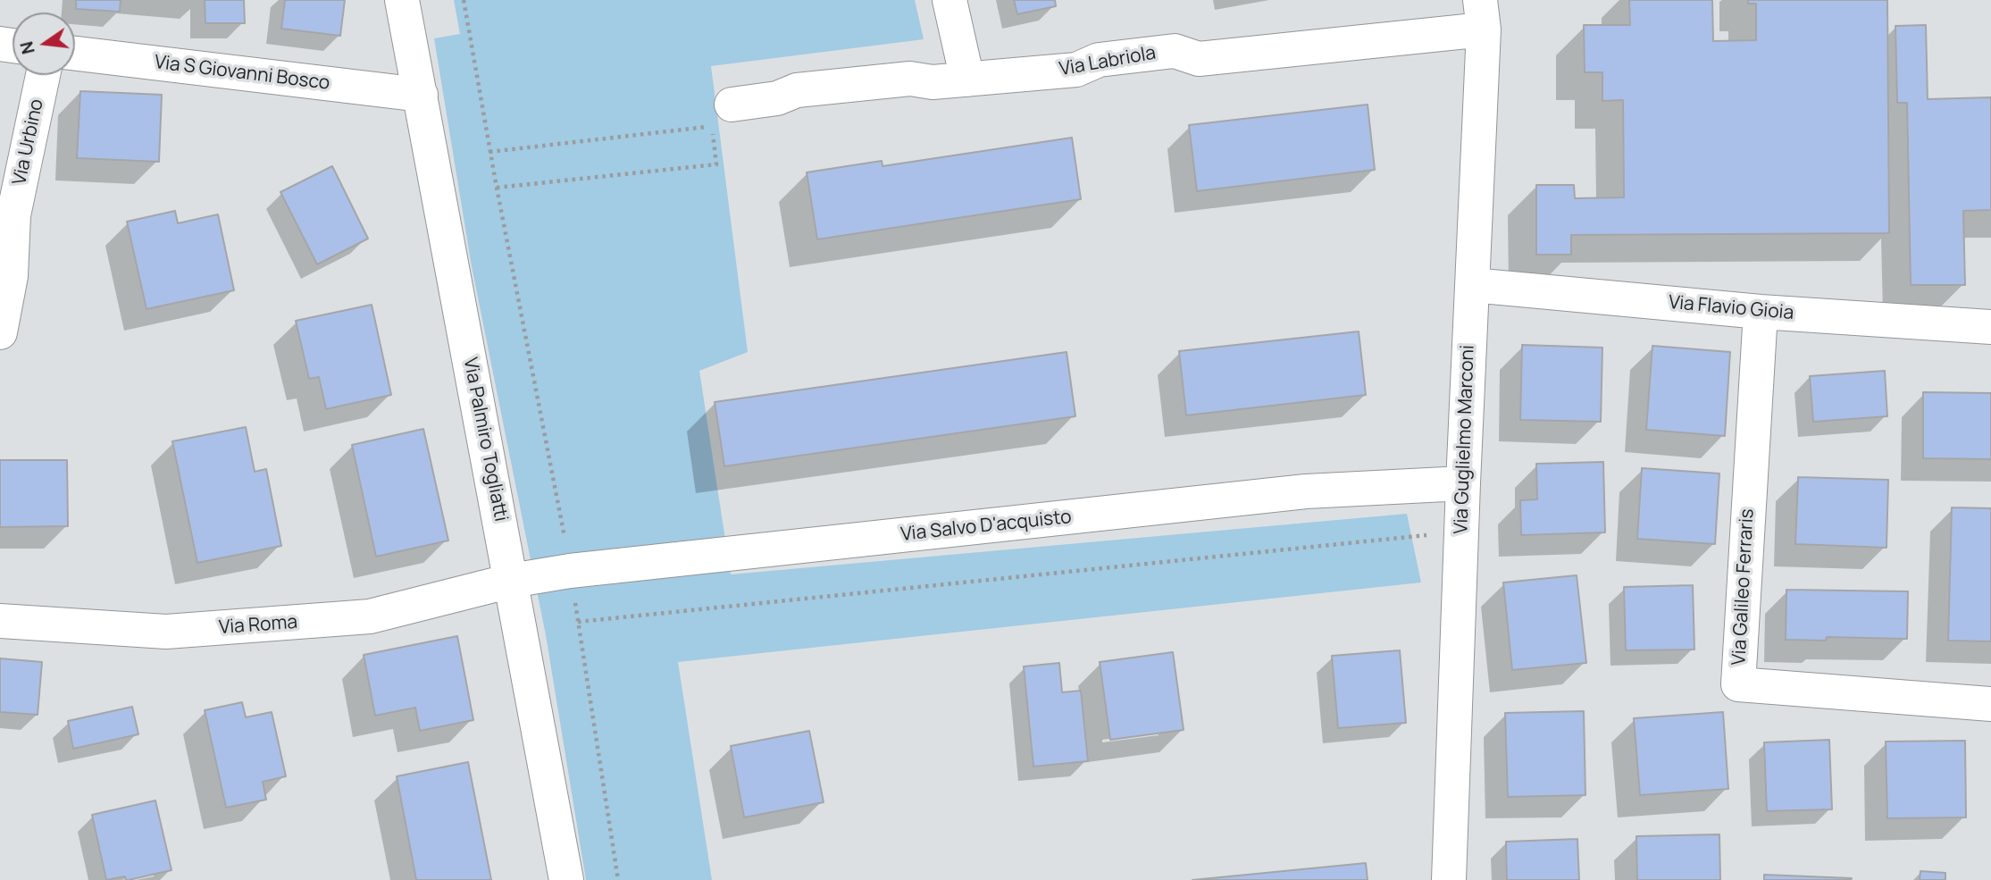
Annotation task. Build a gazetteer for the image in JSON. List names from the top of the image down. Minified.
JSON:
{"streets":{"street":["Via Labriola","Via S Giovanni Bosco","Via Urbino","Via Flavio Gioia","Via Palmiro Togliatti","Via Guglielmo Marconi","Via Salvo D'acquisto","Via Galileo Ferraris","Via Roma"]},"crossings":[["Via Labriola","Via Guglielmo Marconi"],["Via S Giovanni Bosco","Via Palmiro Togliatti"],["Via Flavio Gioia","Via Guglielmo Marconi"],["Via Flavio Gioia","Via Galileo Ferraris"],["Via Palmiro Togliatti","Via Salvo D'acquisto"],["Via Palmiro Togliatti","Via Roma"],["Via Guglielmo Marconi","Via Salvo D'acquisto"],["Via Salvo D'acquisto","Via Roma"]],"north":"left"}
